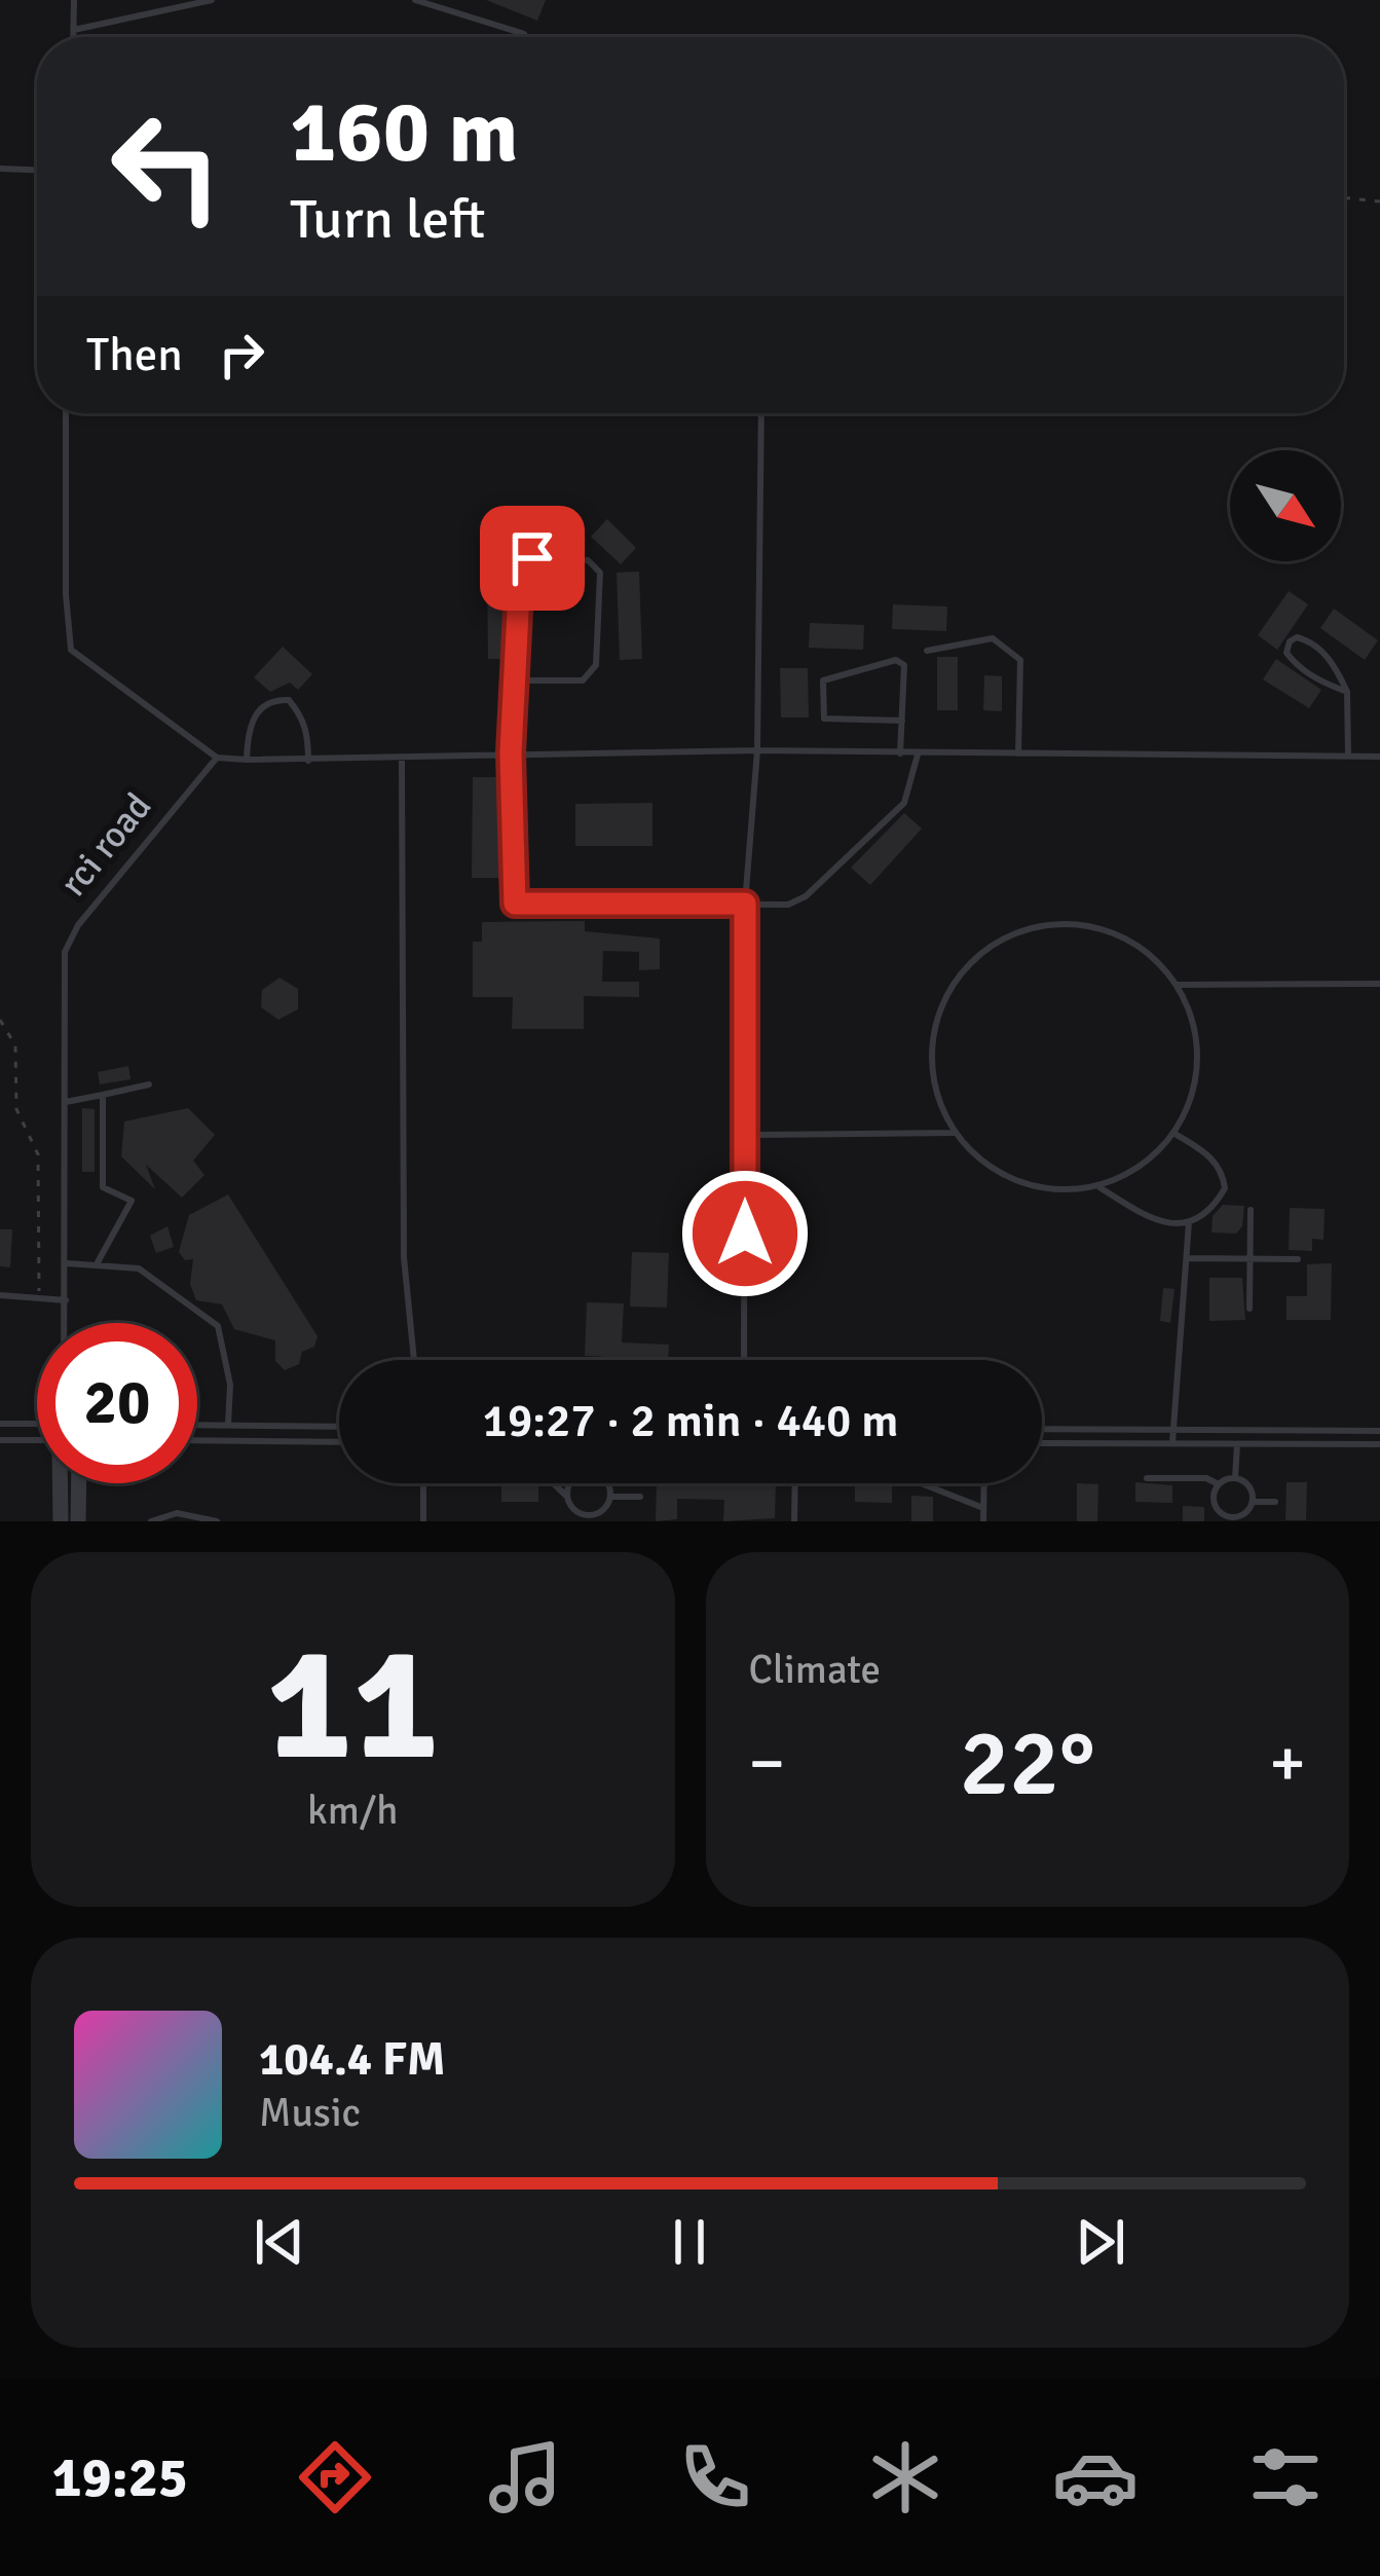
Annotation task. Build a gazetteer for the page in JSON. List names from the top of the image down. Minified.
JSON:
{"streets":{"lane":["rci road"]},"north":"bottom right","page":{"turn":["160 m","Turn left"],"then":"Then","limit":"20","trip":"19:27 · 2 min · 440 m","tile":[["11","km/h"],"Climate"],"heat":["−","22°","+"],"song":["104.4 FM","Music"],"tabs":"19:25"}}
